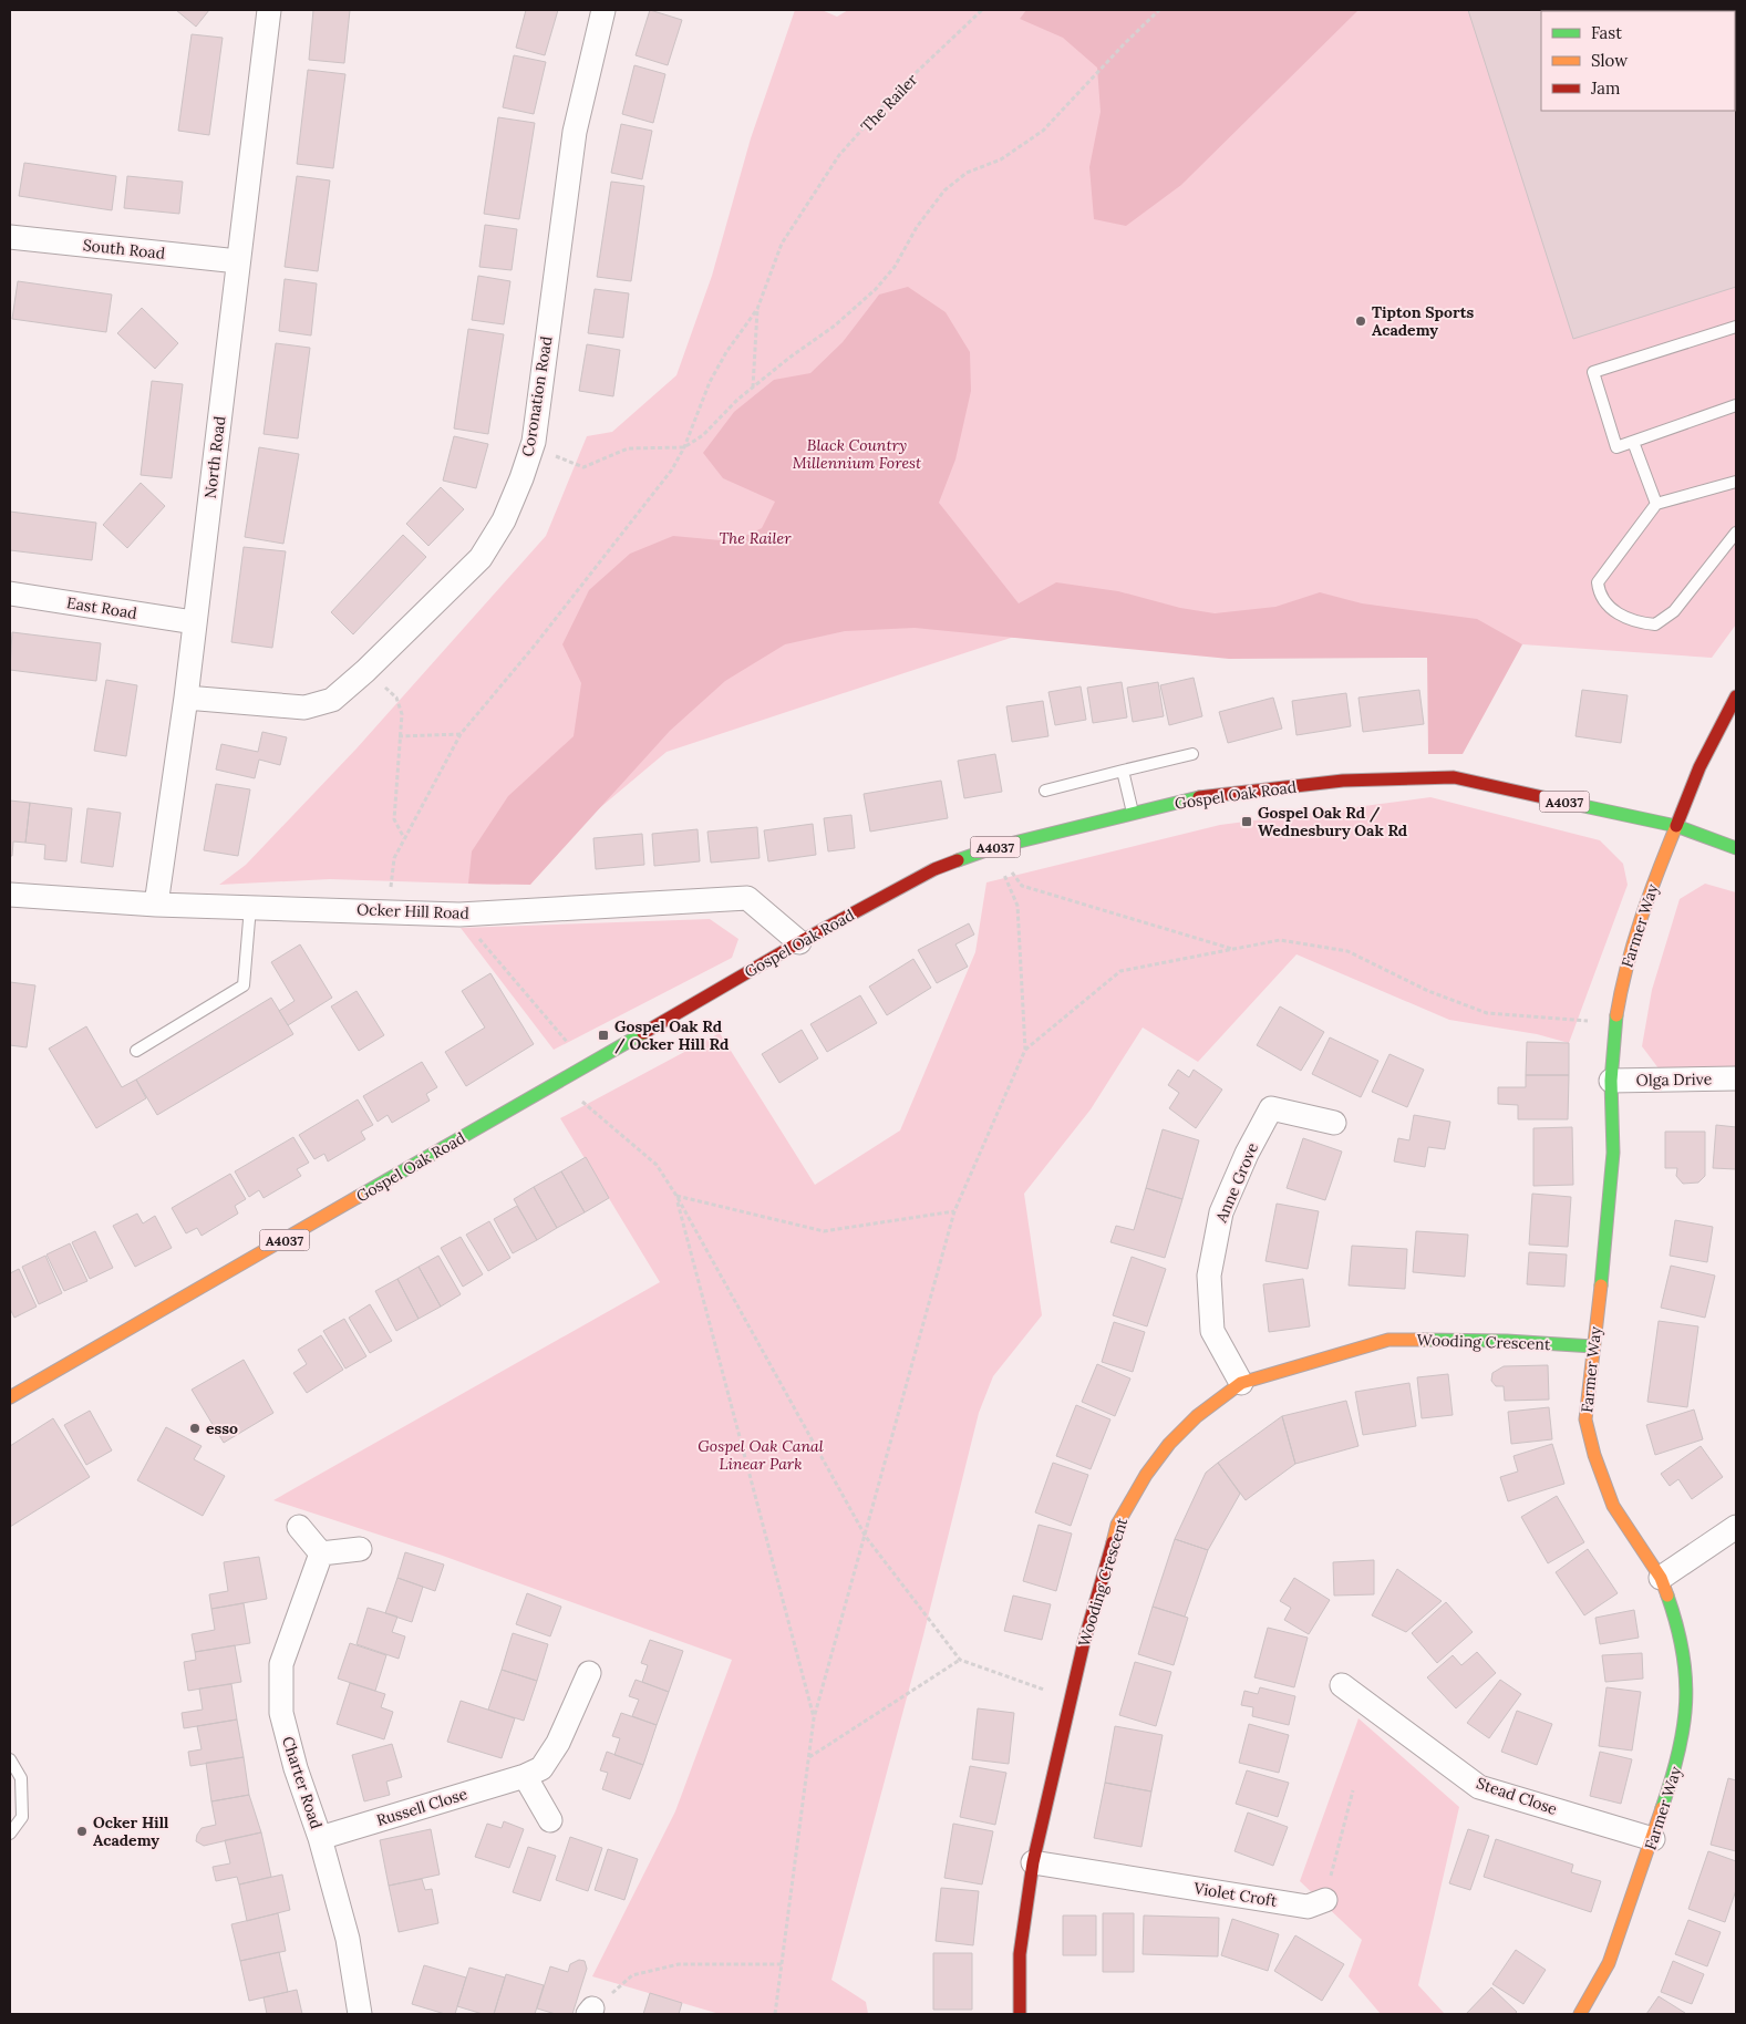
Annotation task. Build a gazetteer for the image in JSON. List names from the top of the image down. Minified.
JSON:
{"streets":{"street":["South Road","Coronation Road","North Road","East Road","Gospel Oak Road","A4037","Ocker Hill Road","Farmer Way","Olga Drive","Anne Grove","Wooding Crescent","Charter Road","Stead Close","Russell Close","Violet Croft"],"path":["The Railer"]},"crossings":[["The Railer","Ocker Hill Road"],["South Road","North Road"],["Coronation Road","North Road"],["North Road","East Road"],["North Road","Ocker Hill Road"],["Gospel Oak Road","Ocker Hill Road"],["Gospel Oak Road","Farmer Way"],["Farmer Way","Olga Drive"],["Farmer Way","Wooding Crescent"],["Farmer Way","Stead Close"],["Anne Grove","Wooding Crescent"],["Wooding Crescent","Violet Croft"],["Charter Road","Russell Close"]],"parks":["Black Country Millennium Forest","The Railer","Gospel Oak Canal Linear Park"],"places":{"other":["Tipton Sports Academy","esso","Ocker Hill Academy"],"transit":["Gospel Oak Rd / Wednesbury Oak Rd","Gospel Oak Rd / Ocker Hill Rd"]},"legend":["Fast","Slow","Jam"]}
